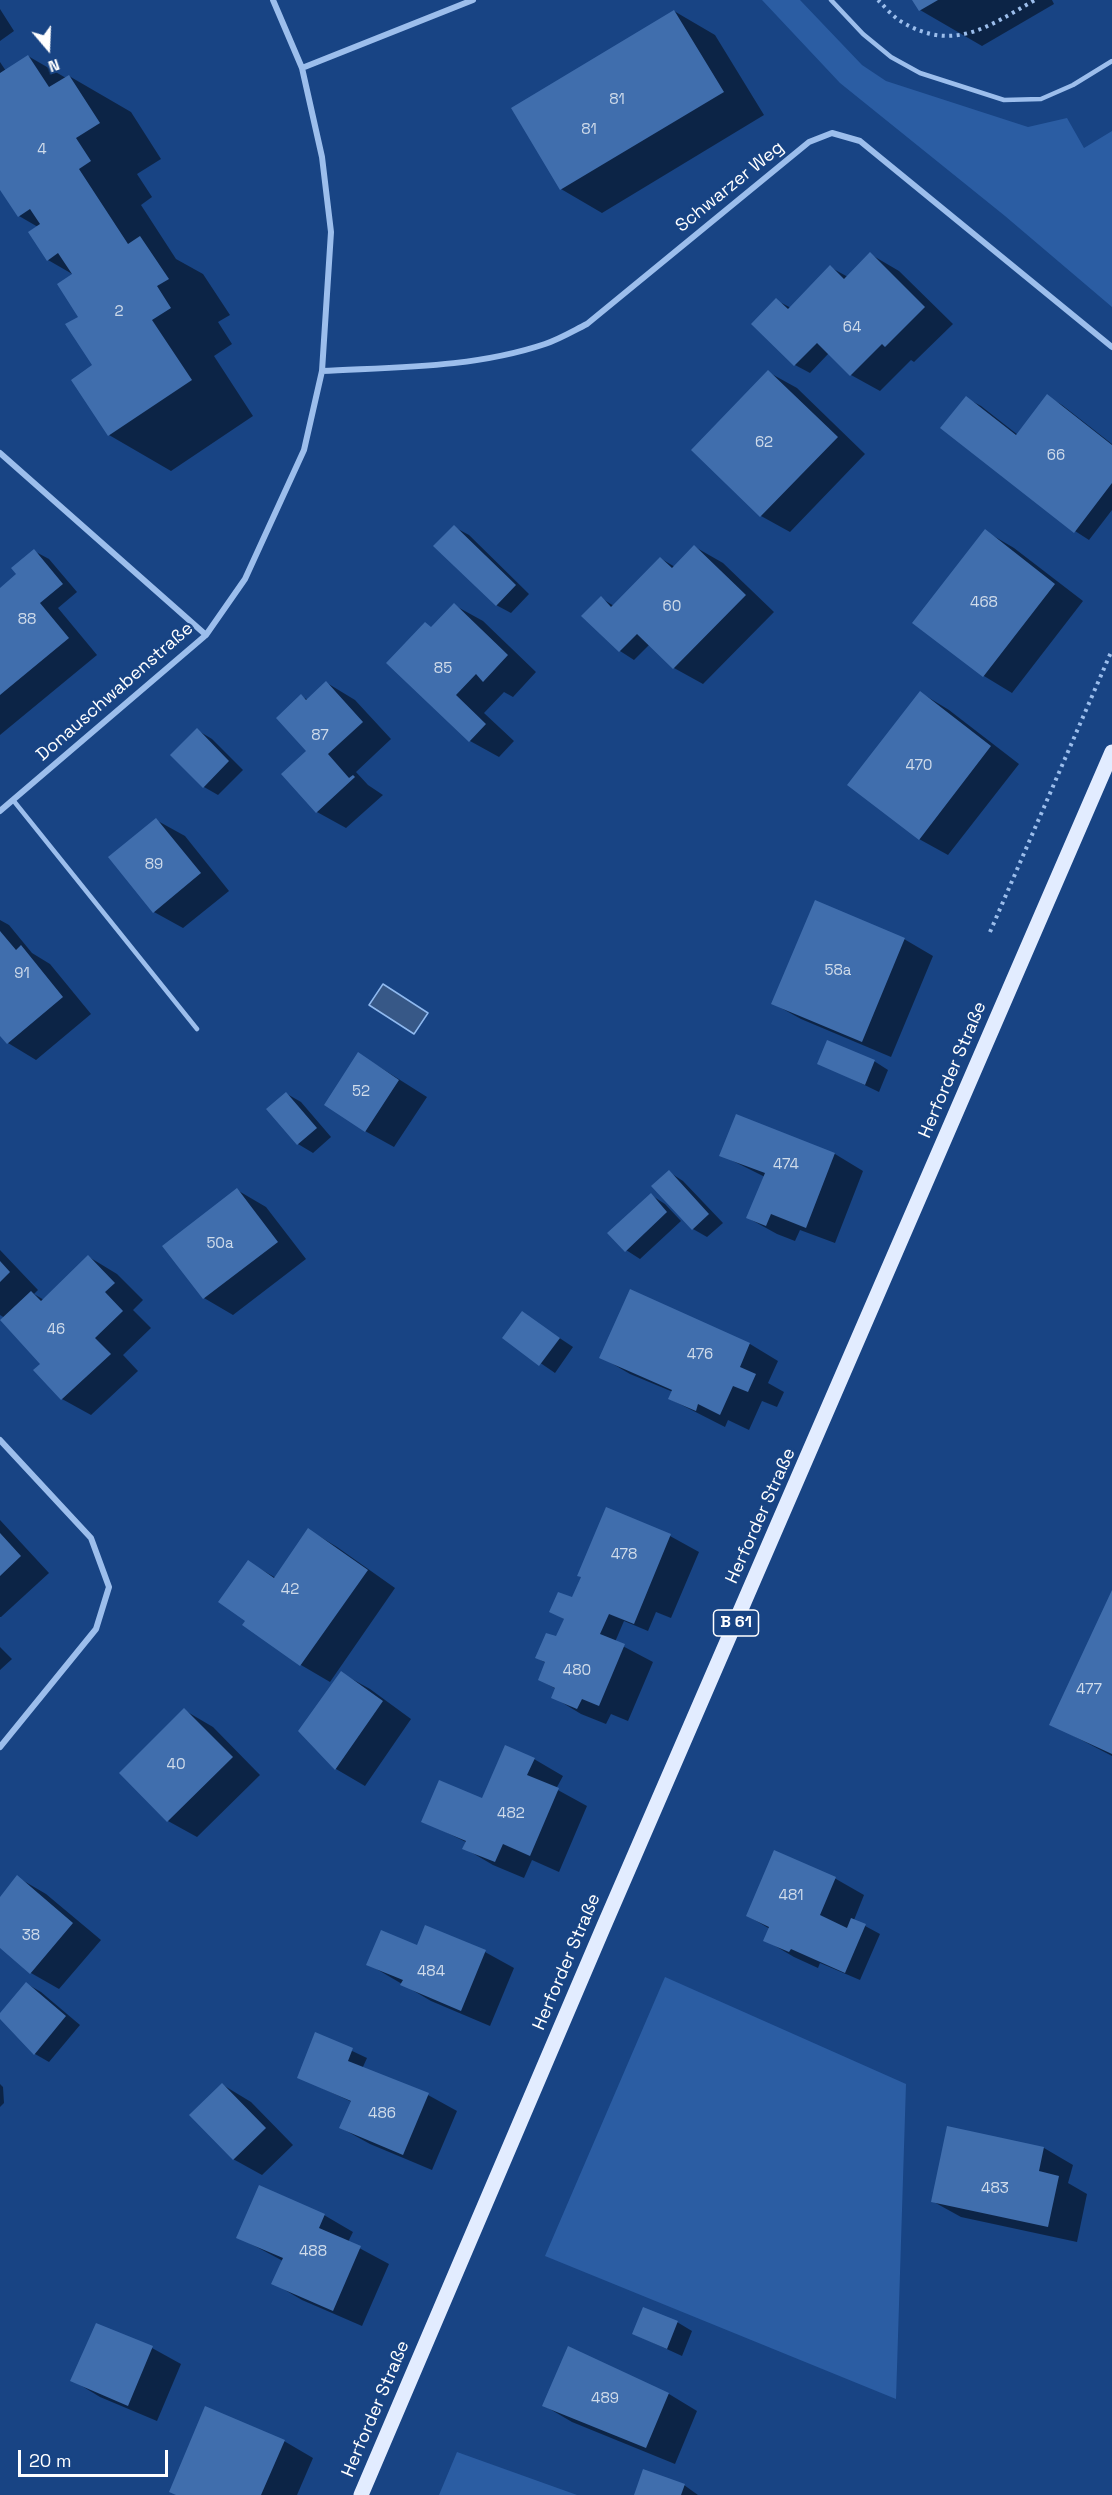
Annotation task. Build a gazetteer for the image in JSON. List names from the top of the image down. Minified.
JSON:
{"streets":{"main road":["Herforder Straße","B 61"],"street":["Schwarzer Weg","Donauschwabenstraße"]},"crossings":[["Schwarzer Weg","Donauschwabenstraße"]],"house_numbers":["81","81","4","2","64","62","66","468","60","88","85","87","470","89","58a","91","52","474","50a","46","476","478","42","480","477","40","482","481","38","484","486","483","488","489"],"scale_bar":"20 m","north":"bottom"}
